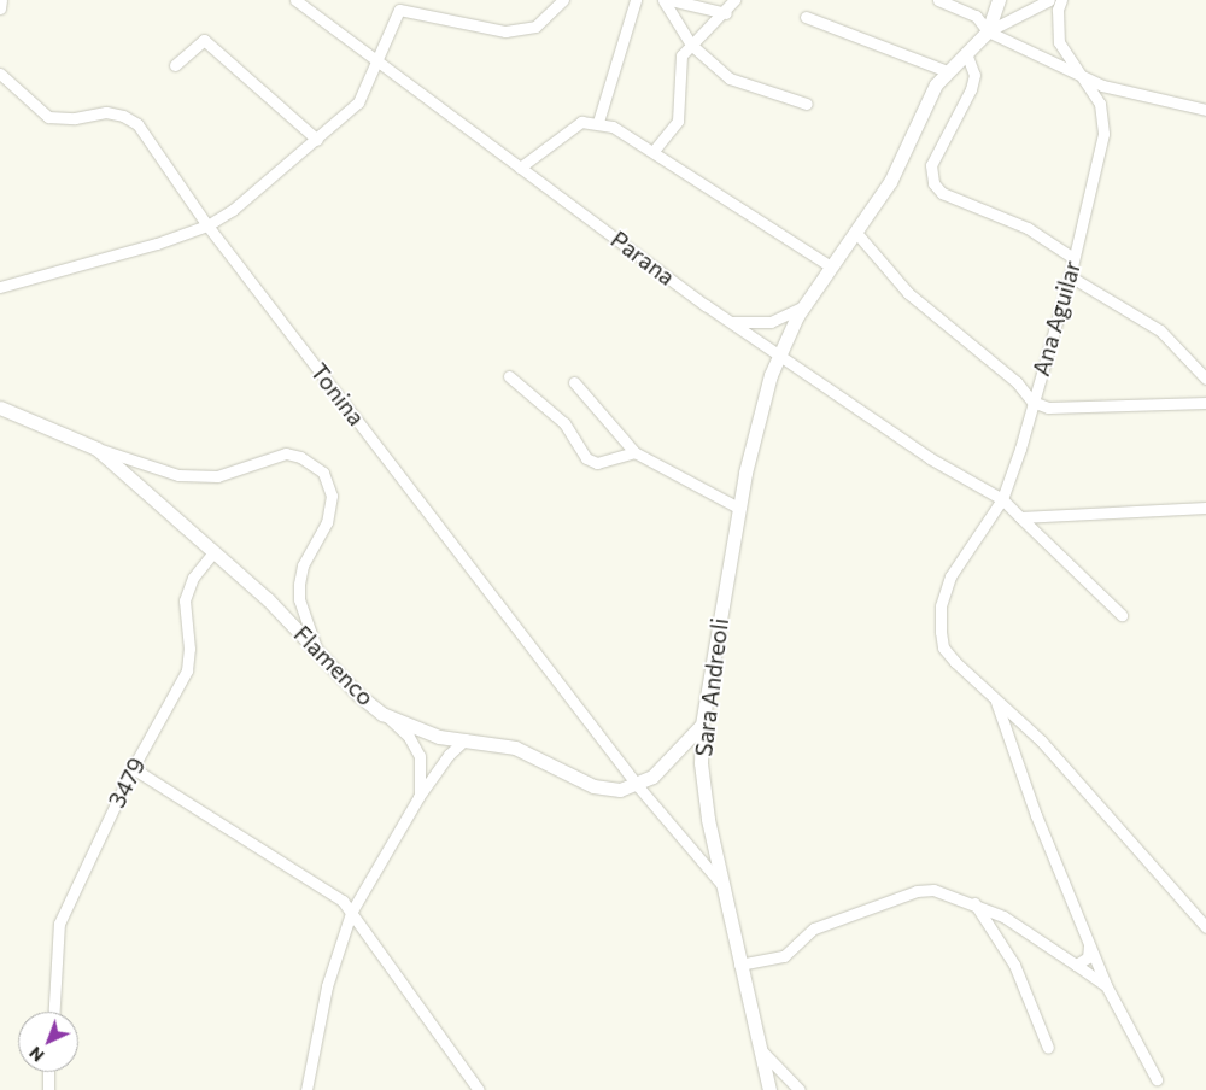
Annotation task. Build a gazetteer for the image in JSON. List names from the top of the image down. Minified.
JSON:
{"streets":{"street":["Parana","Ana Aguilar","Tonina","Flamenco","Sara Andreoli","3479"]},"crossings":[["Parana","Ana Aguilar"],["Parana","Sara Andreoli"],["Tonina","Flamenco"],["Tonina","Sara Andreoli"],["Flamenco","3479"]],"north":"bottom left"}
